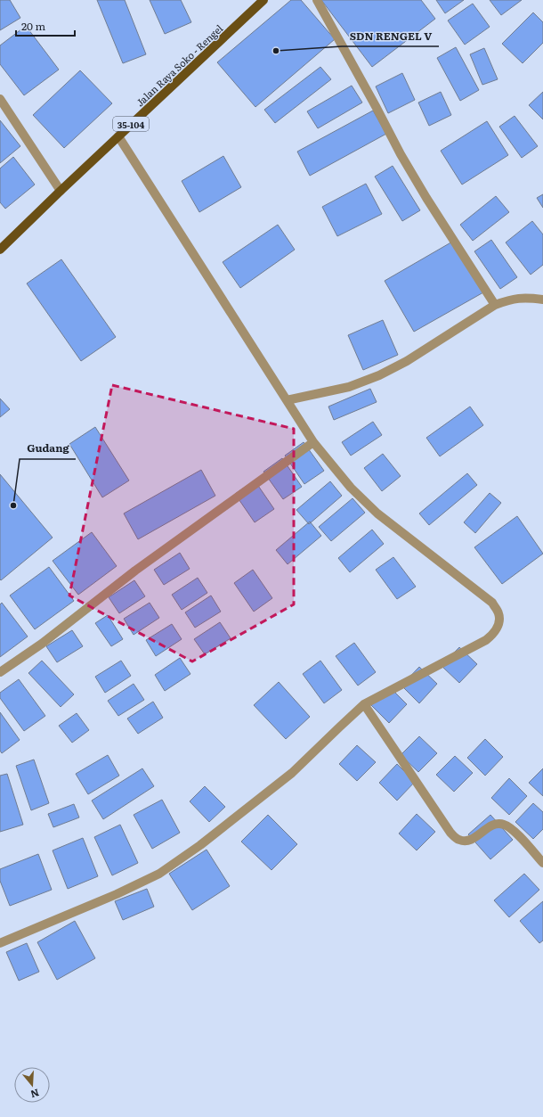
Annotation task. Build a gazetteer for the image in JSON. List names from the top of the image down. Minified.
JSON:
{"streets":{"main road":["Jalan Raya Soko - Rengel","35-104"]},"places":["SDN RENGEL V","Gudang"],"scale_bar":"20 m","north":"bottom"}
